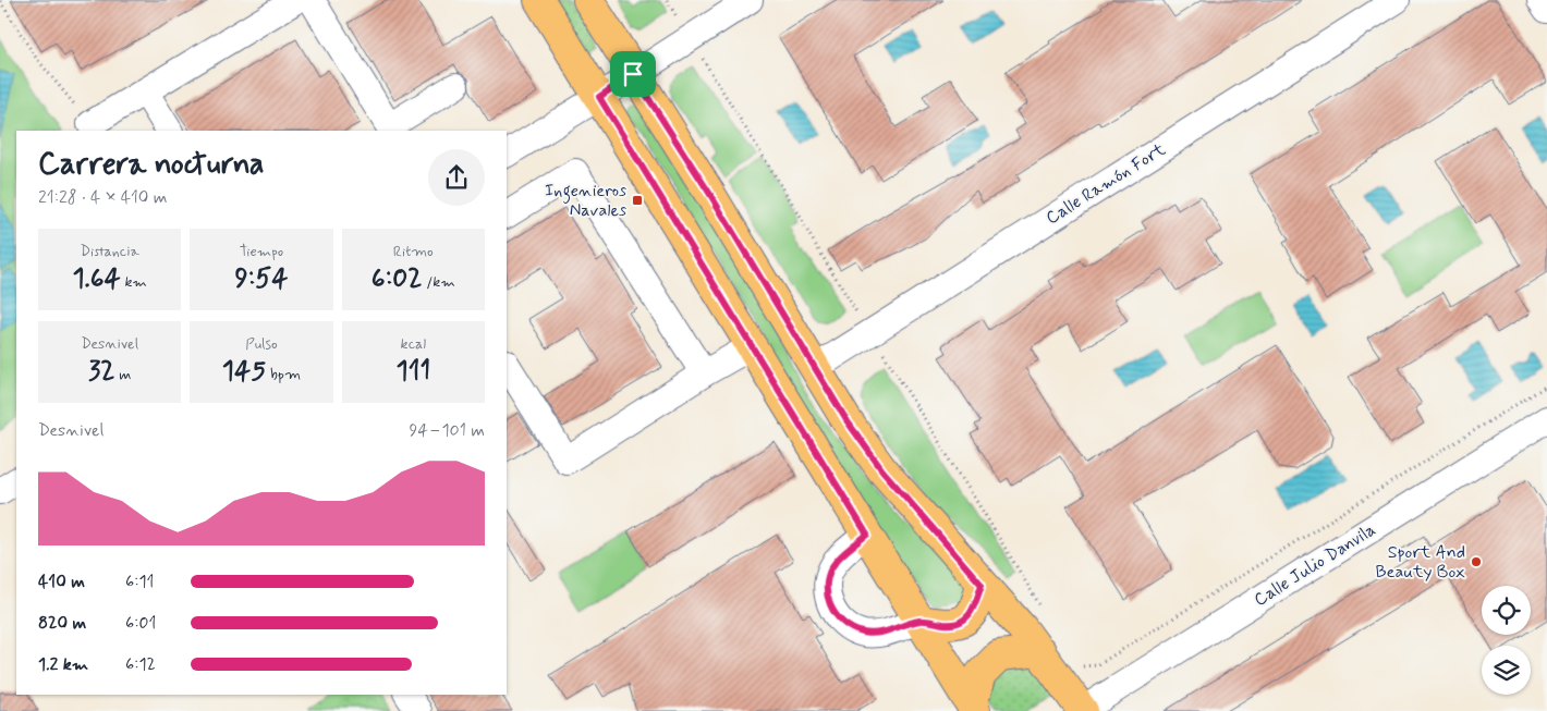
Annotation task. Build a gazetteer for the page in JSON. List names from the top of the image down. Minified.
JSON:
{"streets":{"street":["Calle Ramón Fort","Calle Julio Danvila"]},"places":{"transit":["Ingenieros Navales"],"other":["Sport And Beauty Box"]},"page":{"heading":["Carrera nocturna","21:28 · 4 × 410 m"],"stats":[["Distancia","1.64 km"],["Tiempo","9:54"],["Ritmo","6:02 /km"],["Desnivel","32 m"],["Pulso","145 bpm"],["kcal","111"]],"chart":["Desnivel","94–101 m"],"list":[{"name":"410 m","note":"6:11"},{"name":"820 m","note":"6:01"},{"name":"1.2 km","note":"6:12"}]}}
